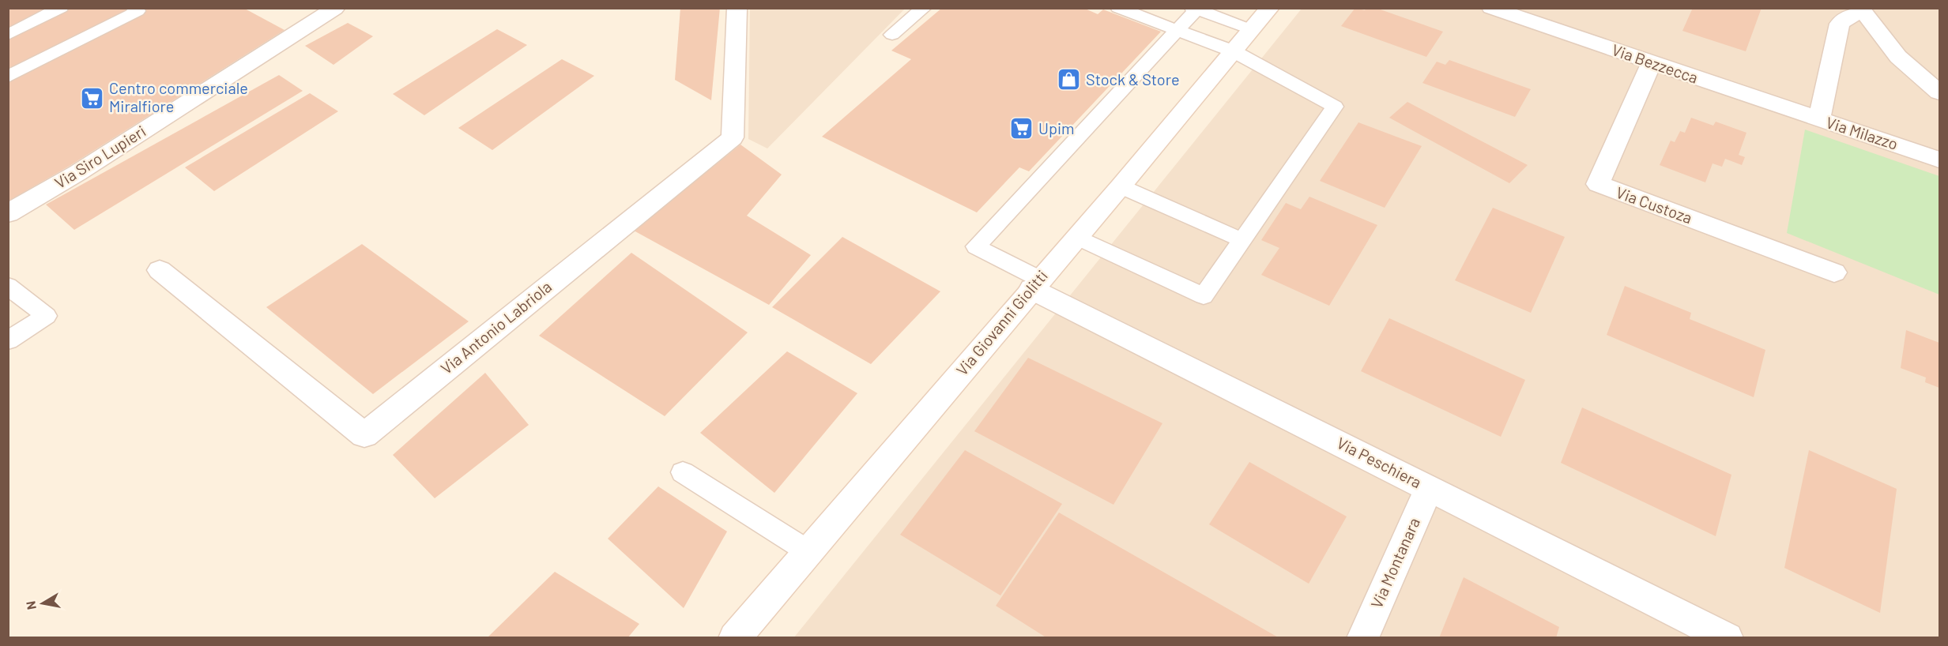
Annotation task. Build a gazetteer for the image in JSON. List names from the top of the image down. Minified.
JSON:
{"streets":{"street":["Via Bezzecca","Via Milazzo","Via Siro Lupieri","Via Custoza","Via Giovanni Giolitti","Via Antonio Labriola","Via Peschiera","Via Montanara"]},"crossings":[["Via Bezzecca","Via Milazzo"],["Via Bezzecca","Via Custoza"],["Via Giovanni Giolitti","Via Peschiera"],["Via Peschiera","Via Montanara"]],"places":{"shop":["Stock & Store"],"supermarket":["Centro commerciale Miralfiore","Upim"]},"north":"left"}
